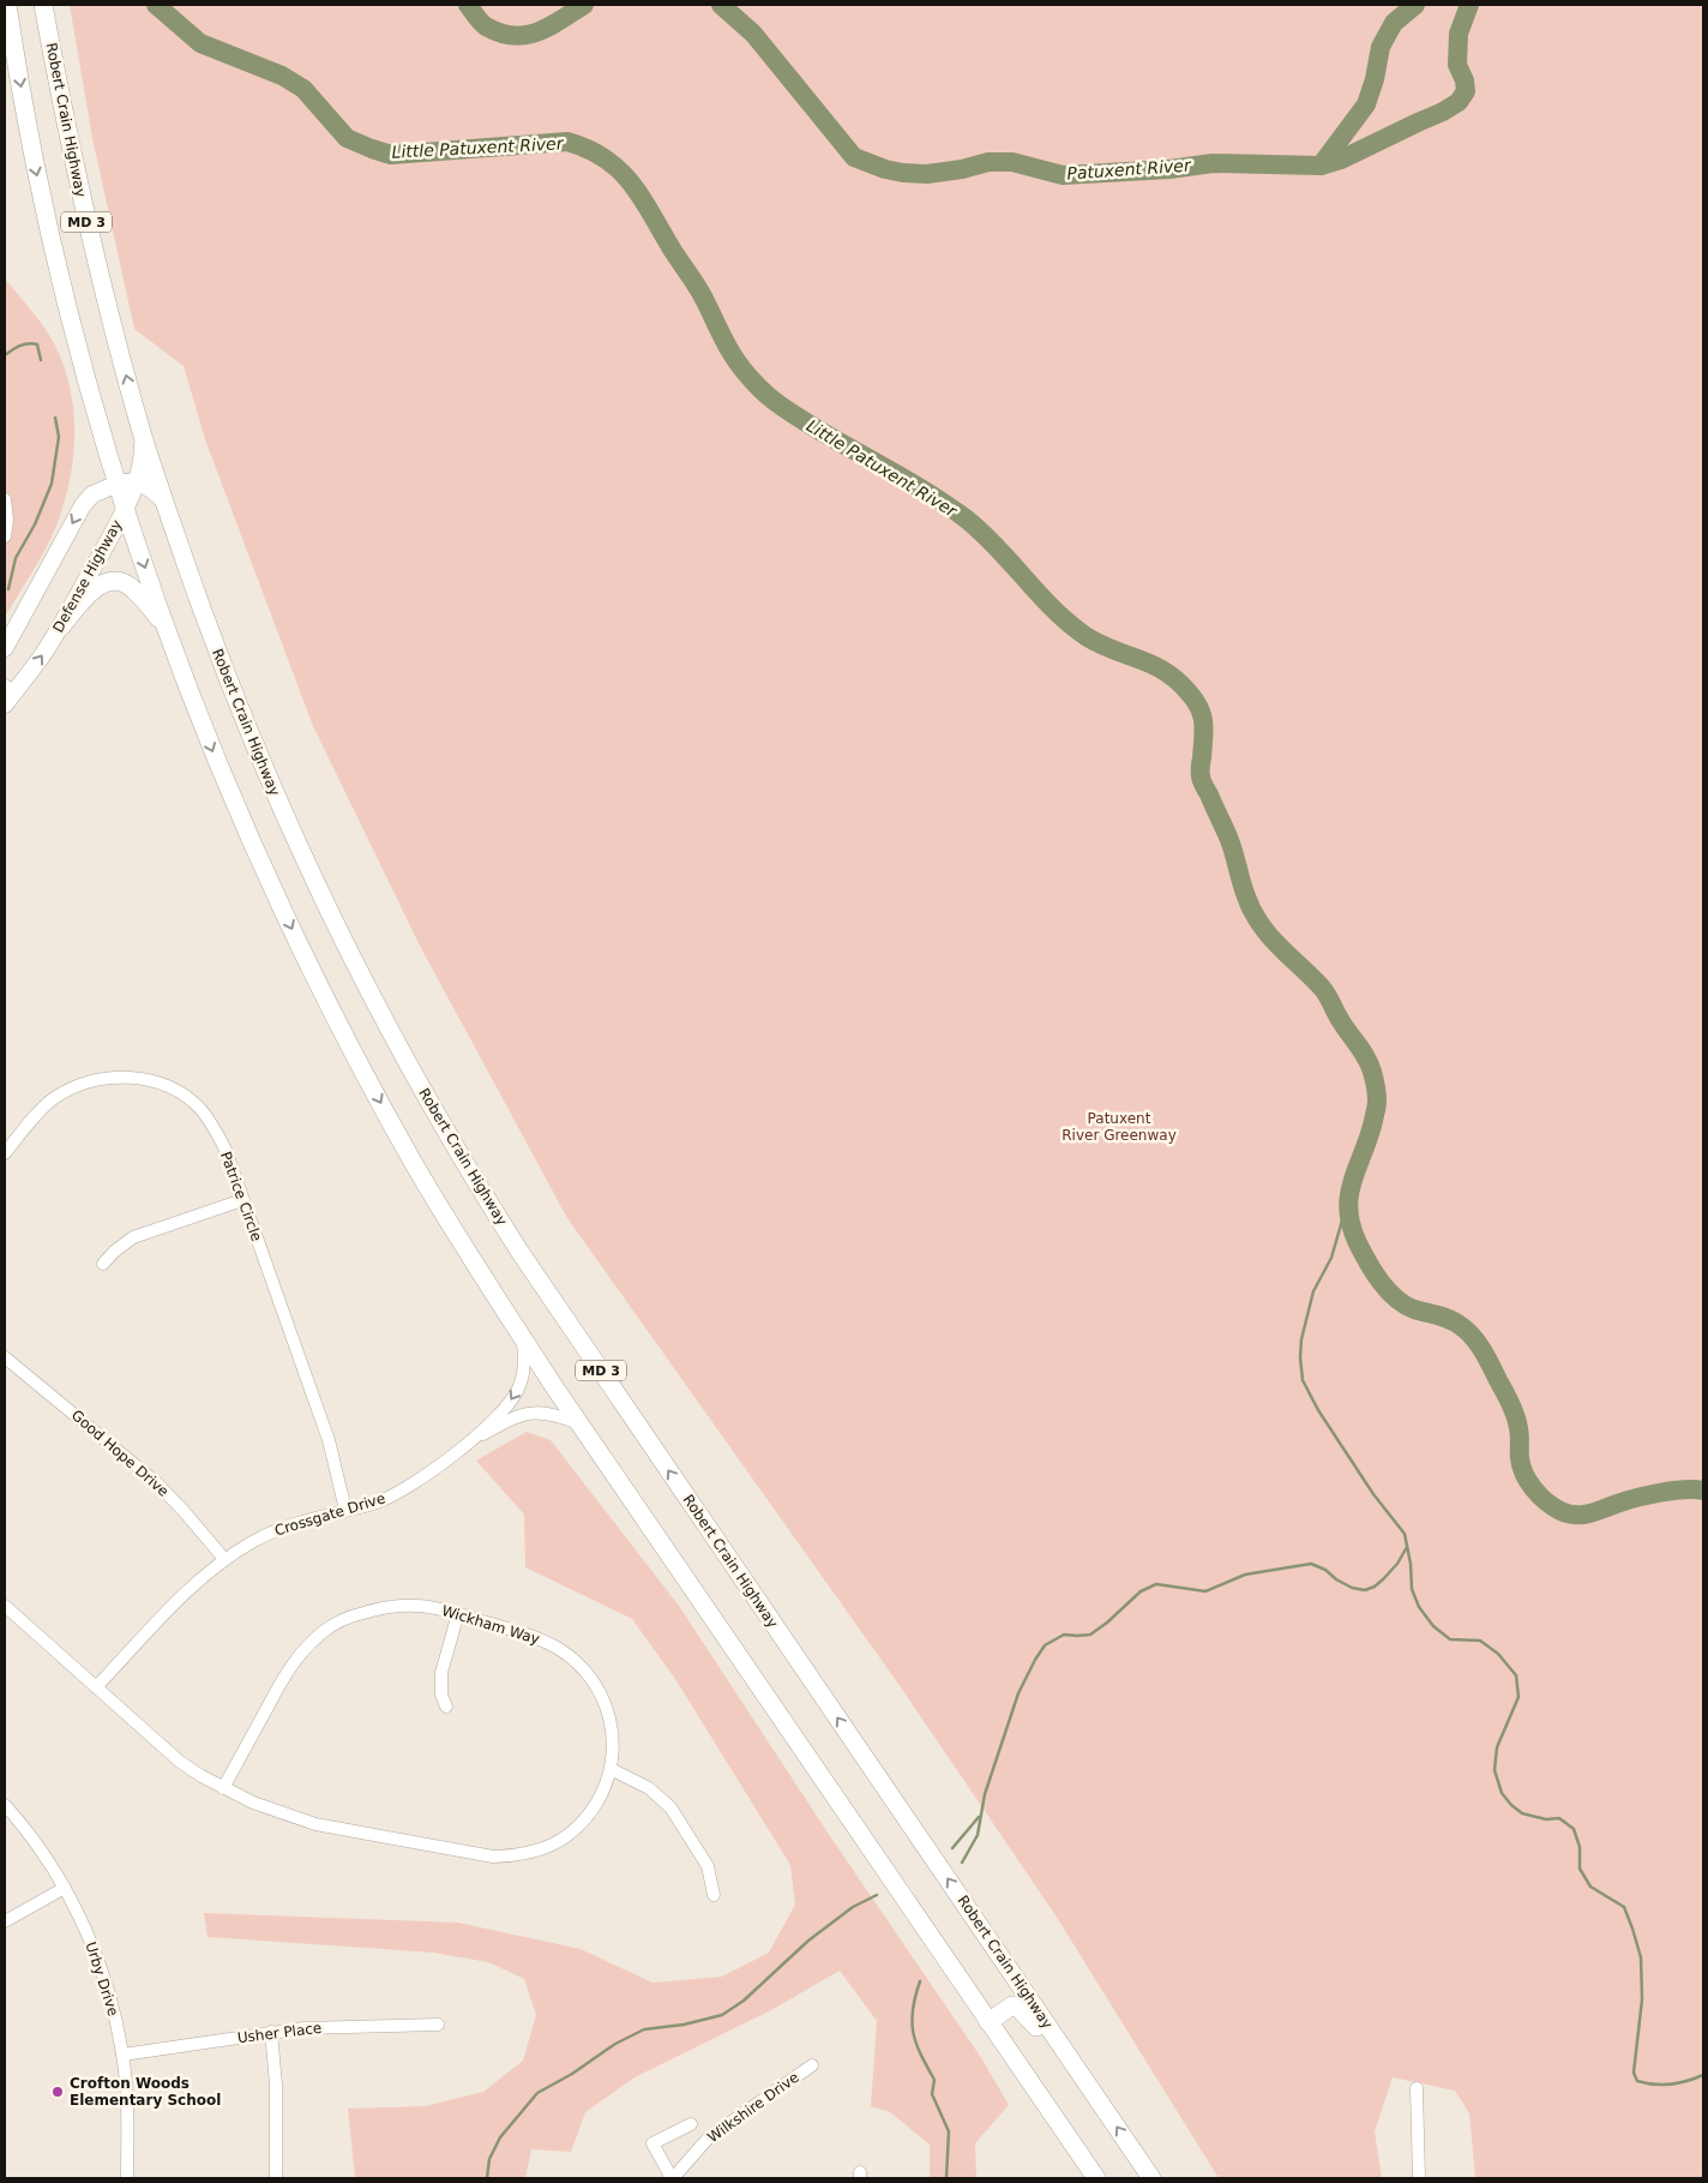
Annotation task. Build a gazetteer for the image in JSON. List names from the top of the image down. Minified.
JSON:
{"streets":{"highway":["Robert Crain Highway","MD 3"],"main road":["Defense Highway"],"street":["Patrice Circle","Good Hope Drive","Crossgate Drive","Wickham Way","Urby Drive","Usher Place","Wilkshire Drive"]},"crossings":[["Robert Crain Highway","Defense Highway"],["MD 3","Defense Highway"],["MD 3","Crossgate Drive"],["Patrice Circle","Crossgate Drive"],["Good Hope Drive","Crossgate Drive"],["Crossgate Drive","Wickham Way"],["Urby Drive","Usher Place"]],"water":["Little Patuxent River","Patuxent River"],"parks":["Patuxent River Greenway"],"places":["Crofton Woods Elementary School"]}
